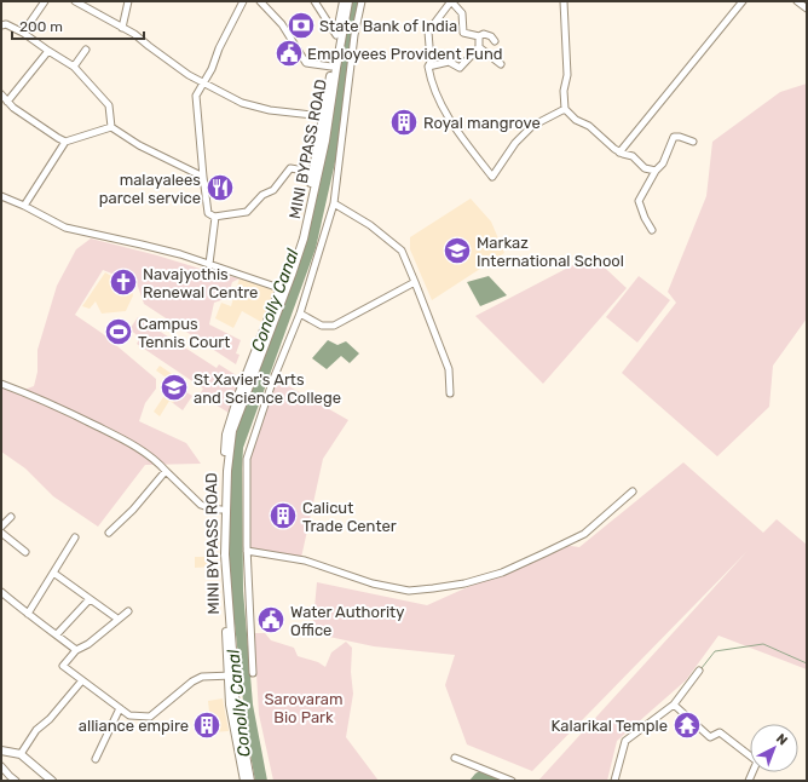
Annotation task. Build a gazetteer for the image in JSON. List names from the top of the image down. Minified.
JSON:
{"streets":{"main road":["MINI BYPASS ROAD"]},"water":["Conolly Canal"],"parks":["Sarovaram Bio Park"],"places":{"bank":["State Bank of India"],"public building":["Employees Provident Fund","Water Authority Office"],"building":["Royal mangrove","Calicut Trade Center","alliance empire"],"restaurant":["malayalees parcel service"],"school or university":["Markaz International School","St Xavier's Arts and Science College"],"church":["Navajyothis Renewal Centre"],"sports":["Campus Tennis Court"],"temple":["Kalarikal Temple"]},"scale_bar":"200 m","north":"top right"}
